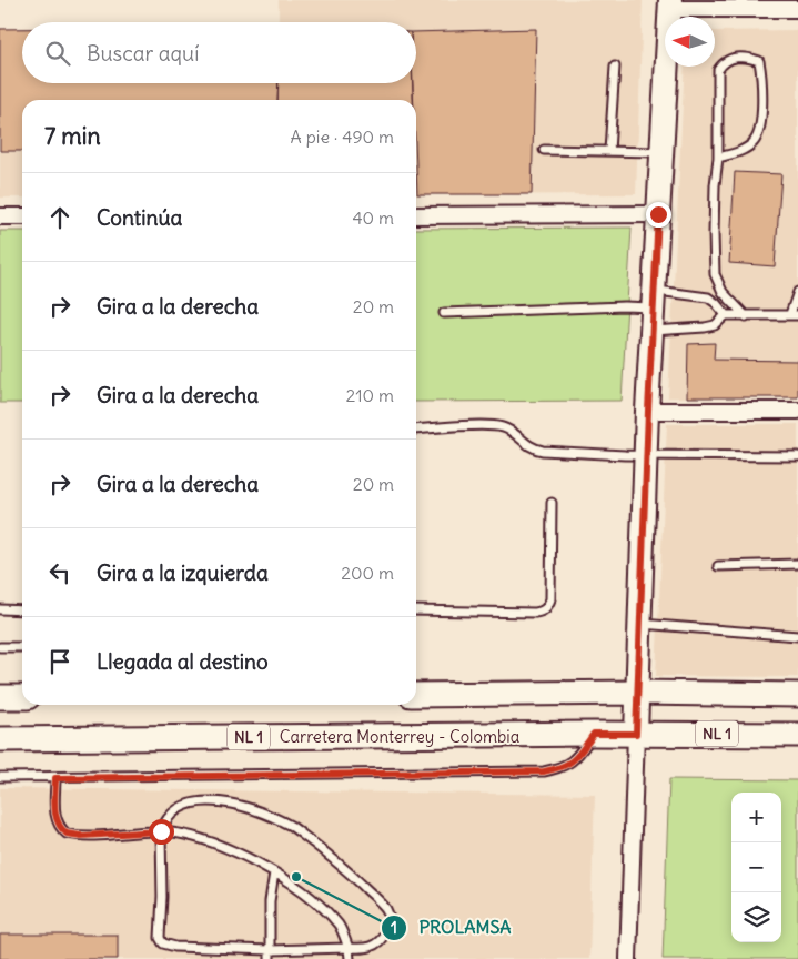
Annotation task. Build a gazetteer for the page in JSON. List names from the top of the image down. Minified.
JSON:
{"streets":{"main road":["NL 1","Carretera Monterrey - Colombia"]},"places":["PROLAMSA"],"north":"left","page":{"search":"Buscar aquí","heading":["7 min","A pie · 490 m"],"list":[["Continúa","40 m"],["Gira a la derecha","20 m"],["Gira a la derecha","210 m"],["Gira a la derecha","20 m"],["Gira a la izquierda","200 m"],"Llegada al destino"],"map_buttons":["+","−"]}}
